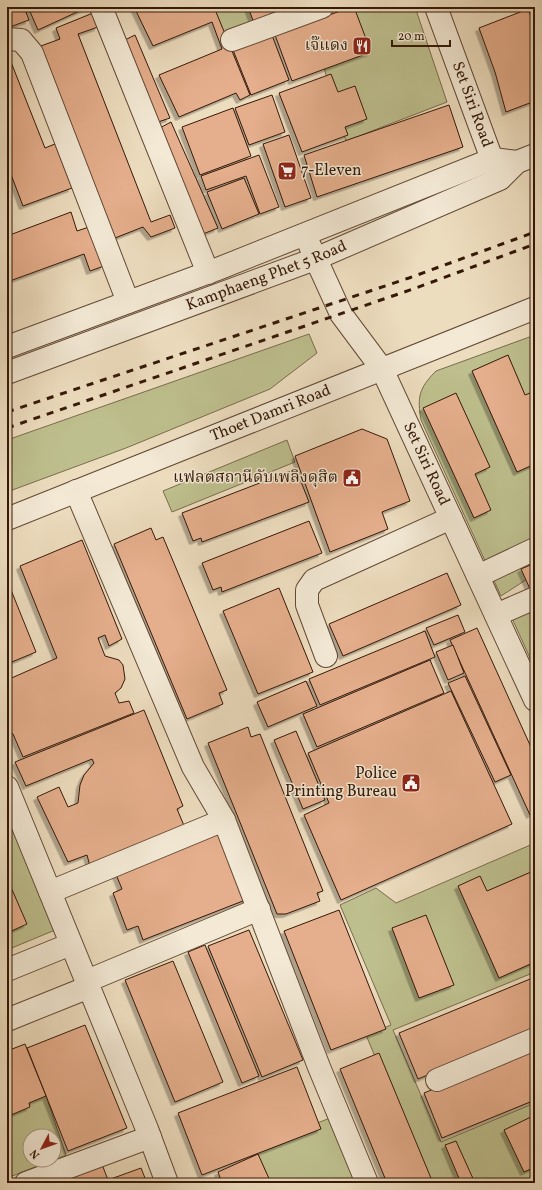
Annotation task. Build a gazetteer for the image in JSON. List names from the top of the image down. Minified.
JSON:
{"streets":{"street":["Set Siri Road","Kamphaeng Phet 5 Road","Thoet Damri Road"]},"crossings":[["Set Siri Road","Kamphaeng Phet 5 Road"],["Set Siri Road","Thoet Damri Road"]],"places":{"restaurant":["เจ๊แดง"],"supermarket":["7-Eleven"],"public building":["แฟลตสถานีดับเพลิงดุสิต","Police Printing Bureau"]},"scale_bar":"20 m","north":"bottom left"}
